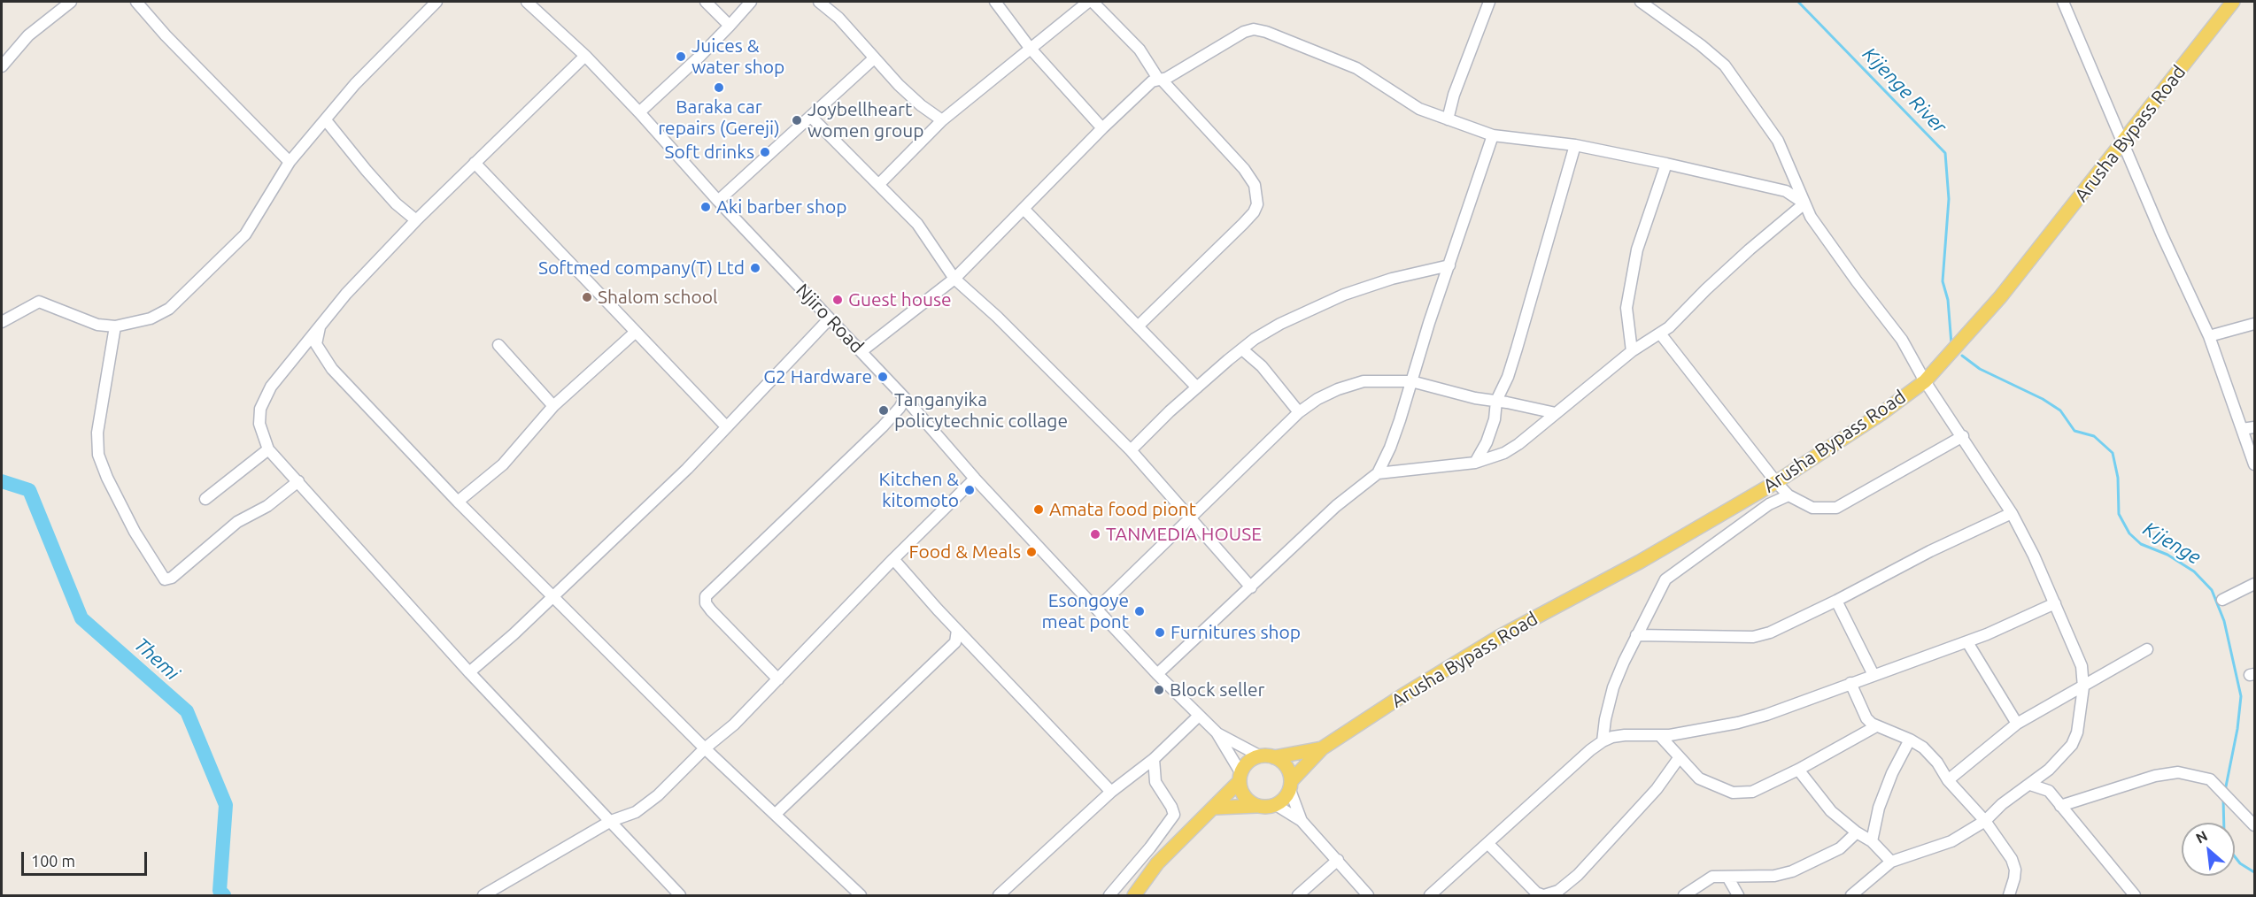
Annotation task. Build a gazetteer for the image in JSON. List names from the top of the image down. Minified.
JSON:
{"streets":{"main road":["Arusha Bypass Road"],"street":["Njiro Road"]},"crossings":[["Arusha Bypass Road","Njiro Road"]],"water":["Kijenge River","Kijenge","Themi"],"places":["Juices & water shop","Baraka car repairs (Gereji)","Joybellheart women group","Soft drinks","Aki barber shop","Softmed company(T) Ltd","Shalom school","Guest house","G2 Hardware","Tanganyika policytechnic collage","Kitchen & kitomoto","Amata food piont","TANMEDIA HOUSE","Food & Meals","Esongoye meat pont","Furnitures shop","Block seller"],"scale_bar":"100 m","north":"top left"}
